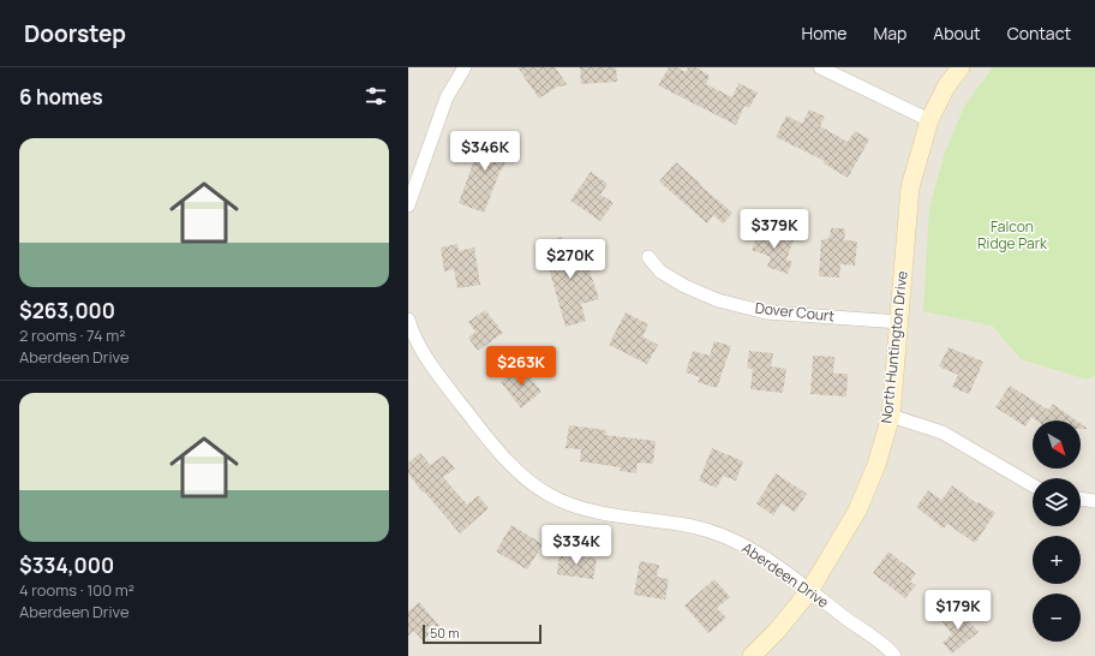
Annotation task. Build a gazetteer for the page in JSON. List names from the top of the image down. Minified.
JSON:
{"streets":{"street":["Dover Court","North Huntington Drive","Aberdeen Drive"]},"crossings":[["Dover Court","North Huntington Drive"],["North Huntington Drive","Aberdeen Drive"]],"parks":["Falcon Ridge Park"],"scale_bar":"50 m","north":"bottom right","page":{"header":"Doorstep","nav":["Home","Map","About","Contact"],"heading":"6 homes","list":[{"name":"$263,000","note":"2 rooms · 74 m² · Aberdeen Drive"},{"name":"$334,000","note":"4 rooms · 100 m² · Aberdeen Drive"}],"price":["$346K","$379K","$270K","$263K","$334K","$179K"],"map_buttons":["+","−"],"scale":"50 m"}}
